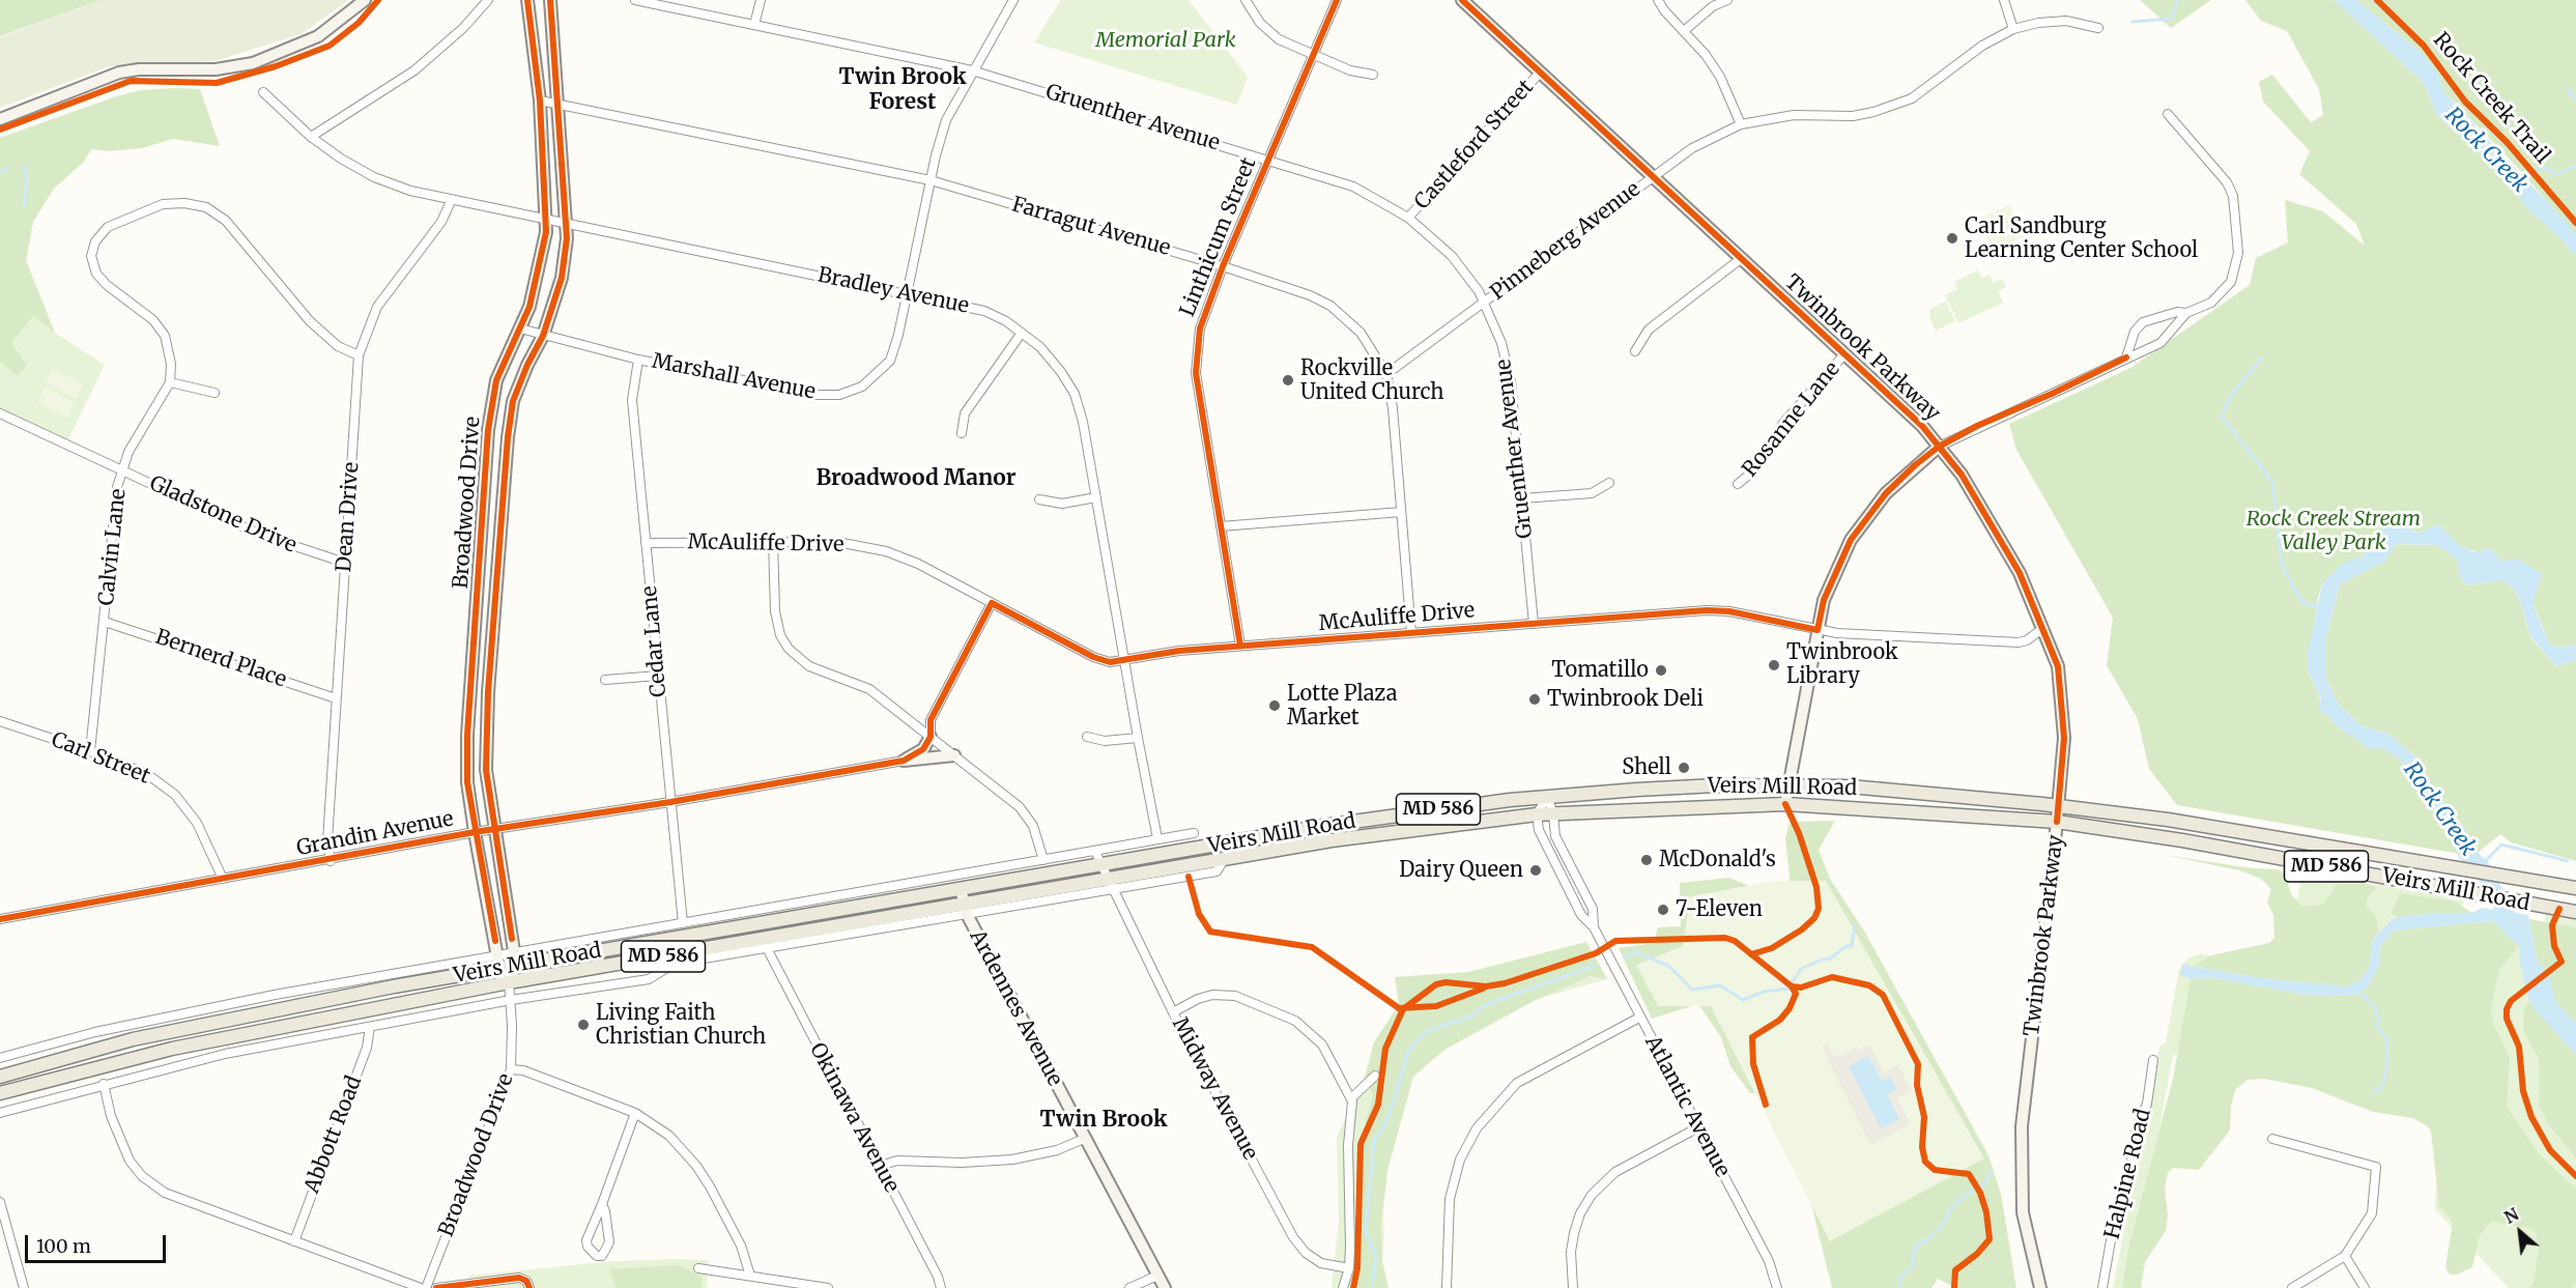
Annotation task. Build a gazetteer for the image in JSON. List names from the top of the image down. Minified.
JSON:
{"streets":{"main road":["Veirs Mill Road","MD 586"],"street":["Gruenther Avenue","Castleford Street","Farragut Avenue","Linthicum Street","Pinneberg Avenue","Bradley Avenue","Twinbrook Parkway","Marshall Avenue","Rosanne Lane","Broadwood Drive","Gladstone Drive","Dean Drive","McAuliffe Drive","Calvin Lane","Cedar Lane","Bernerd Place","Carl Street","Grandin Avenue","Ardennes Avenue","Midway Avenue","Atlantic Avenue","Okinawa Avenue","Abbott Road","Halpine Road"],"cycle path":["Rock Creek Trail"]},"crossings":[["Gruenther Avenue","Castleford Street"],["Gruenther Avenue","Linthicum Street"],["Gruenther Avenue","Pinneberg Avenue"],["Gruenther Avenue","Marshall Avenue"],["Gruenther Avenue","McAuliffe Drive"],["Castleford Street","Twinbrook Parkway"],["Farragut Avenue","Linthicum Street"],["Farragut Avenue","Pinneberg Avenue"],["Farragut Avenue","Marshall Avenue"],["Farragut Avenue","Broadwood Drive"],["Farragut Avenue","McAuliffe Drive"],["Linthicum Street","McAuliffe Drive"],["Pinneberg Avenue","Twinbrook Parkway"],["Bradley Avenue","Marshall Avenue"],["Bradley Avenue","Broadwood Drive"],["Bradley Avenue","Dean Drive"],["Bradley Avenue","McAuliffe Drive"],["Bradley Avenue","Veirs Mill Road"],["Twinbrook Parkway","Rosanne Lane"],["Twinbrook Parkway","McAuliffe Drive"],["Twinbrook Parkway","Veirs Mill Road"],["Marshall Avenue","Broadwood Drive"],["Marshall Avenue","Cedar Lane"],["Broadwood Drive","Veirs Mill Road"],["Broadwood Drive","Grandin Avenue"],["Gladstone Drive","Dean Drive"],["Gladstone Drive","Calvin Lane"],["Dean Drive","Bernerd Place"],["Dean Drive","Grandin Avenue"],["McAuliffe Drive","Cedar Lane"],["Calvin Lane","Bernerd Place"],["Calvin Lane","Carl Street"],["Cedar Lane","Veirs Mill Road"],["Cedar Lane","Grandin Avenue"],["Carl Street","Grandin Avenue"],["Veirs Mill Road","Ardennes Avenue"],["Veirs Mill Road","Midway Avenue"],["Veirs Mill Road","Atlantic Avenue"],["Veirs Mill Road","Okinawa Avenue"],["Veirs Mill Road","Abbott Road"]],"districts":["Twin Brook Forest","Broadwood Manor","Twin Brook"],"water":["Rock Creek"],"parks":["Memorial Park","Rock Creek Stream Valley Park"],"places":["Carl Sandburg Learning Center School","Rockville United Church","Twinbrook Library","Tomatillo","Twinbrook Deli","Lotte Plaza Market","Shell","McDonald's","Dairy Queen","7-Eleven","Living Faith Christian Church"],"scale_bar":"100 m","north":"top left"}
